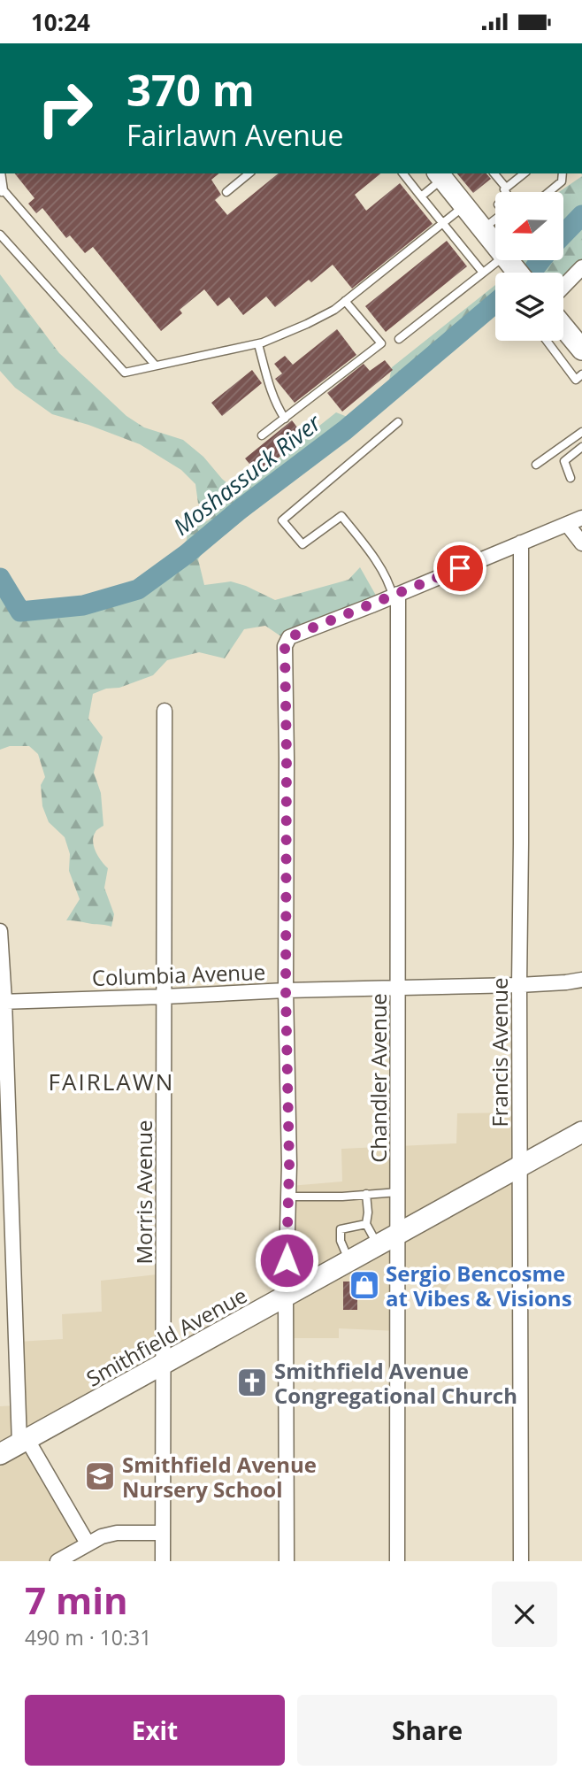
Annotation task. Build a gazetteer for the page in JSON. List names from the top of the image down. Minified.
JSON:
{"streets":{"main road":["Smithfield Avenue"],"street":["Columbia Avenue","Francis Avenue","Chandler Avenue","Morris Avenue"]},"crossings":[["Columbia Avenue","Francis Avenue"],["Columbia Avenue","Chandler Avenue"],["Columbia Avenue","Morris Avenue"],["Francis Avenue","Smithfield Avenue"],["Chandler Avenue","Smithfield Avenue"],["Morris Avenue","Smithfield Avenue"]],"districts":["FAIRLAWN"],"water":["Moshassuck River"],"places":{"shop":["Sergio Bencosme at Vibes & Visions"],"church":["Smithfield Avenue Congregational Church"],"school or university":["Smithfield Avenue Nursery School"]},"north":"left","page":{"status":"10:24","turn":["370 m","Fairlawn Avenue"],"heading":["7 min","490 m · 10:31"],"buttons":["Exit","Share"]}}
